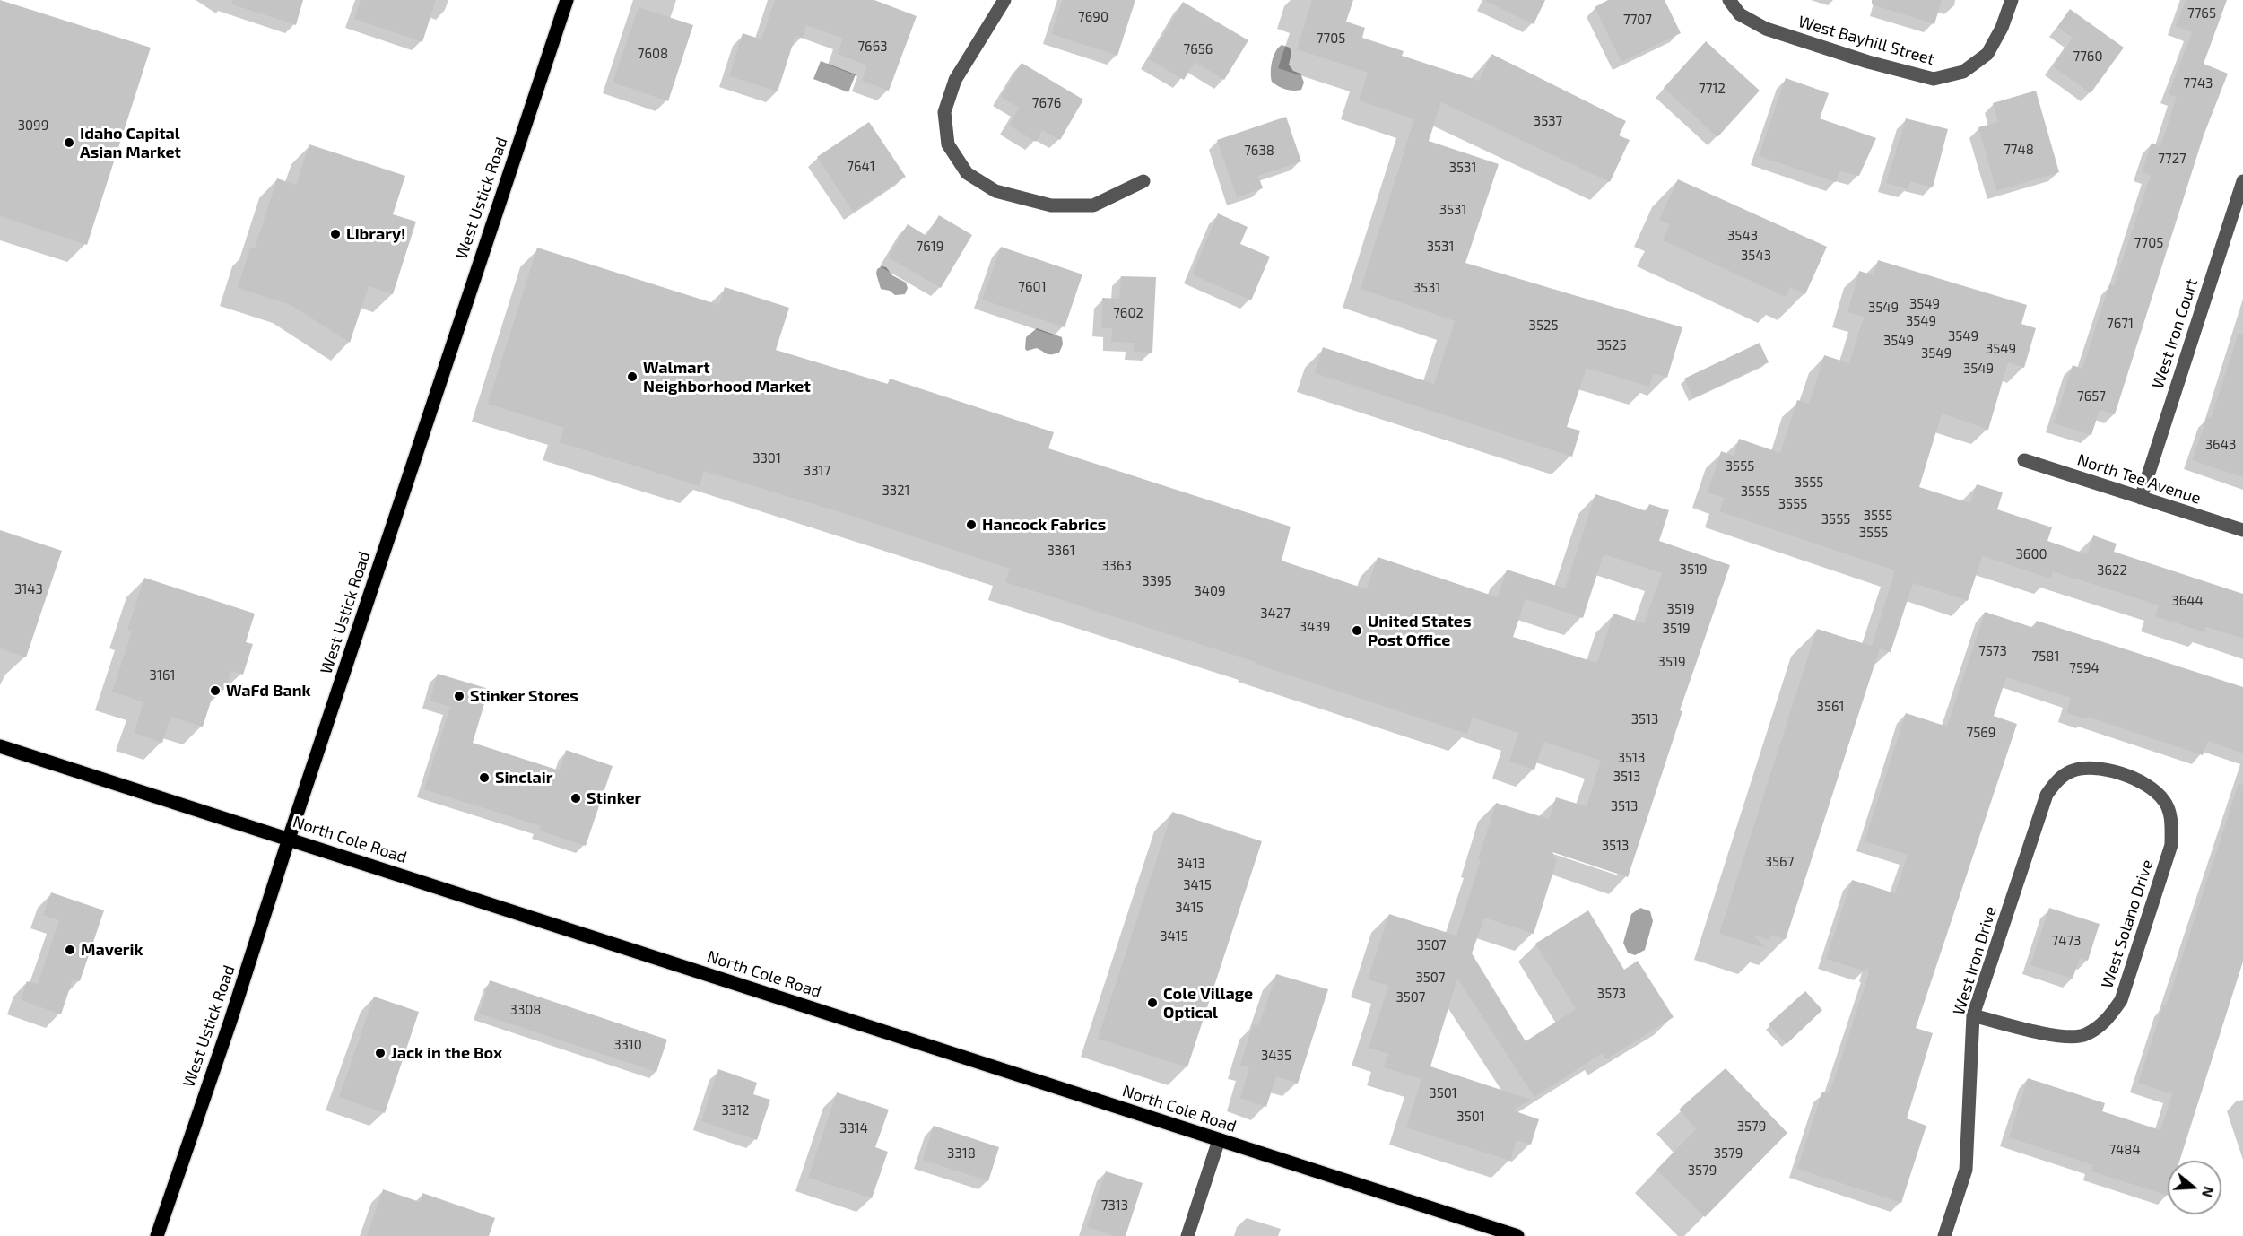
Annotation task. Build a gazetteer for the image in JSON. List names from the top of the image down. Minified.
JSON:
{"streets":{"main road":["West Ustick Road","North Cole Road"],"street":["West Bayhill Street","West Iron Court","North Tee Avenue","West Solano Drive","West Iron Drive"]},"crossings":[["West Ustick Road","North Cole Road"],["West Iron Court","North Tee Avenue"],["West Solano Drive","West Iron Drive"]],"places":["Idaho Capital Asian Market","Library!","Walmart Neighborhood Market","Hancock Fabrics","United States Post Office","WaFd Bank","Stinker Stores","Sinclair","Stinker","Maverik","Cole Village Optical","Jack in the Box"],"house_numbers":["7765","7690","7707","7705","7663","7656","7608","7760","7743","7712","7676","3537","3099","7748","7638","7727","7641","3531","3531","3543","7705","7619","3531","3543","7601","3531","3549","3549","7602","3549","7671","3525","3549","3549","3525","3549","3549","3549","7657","3643","3301","3555","3317","3555","3321","3555","3555","3555","3555","3555","3361","3600","3363","3519","3622","3395","3143","3409","3644","3519","3427","3439","3519","7573","7581","3519","7594","3161","3561","3513","7569","3513","3513","3513","3513","3567","3413","3415","3415","3415","7473","3507","3507","3573","3507","3308","3310","3435","3501","3312","3501","3579","3314","7484","3318","3579","3579","7313"],"north":"right"}
